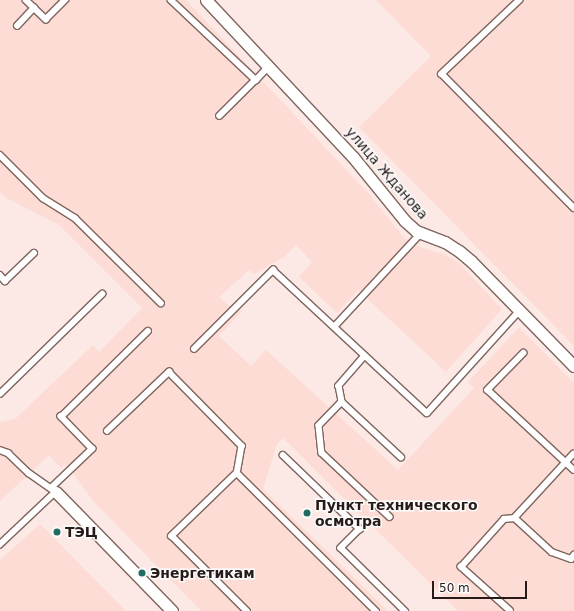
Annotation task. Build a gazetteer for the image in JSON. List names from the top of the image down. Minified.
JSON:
{"streets":{"street":["улица Жданова"]},"places":["Пункт технического осмотра","ТЭЦ","Энергетикам"],"scale_bar":"50 m"}
